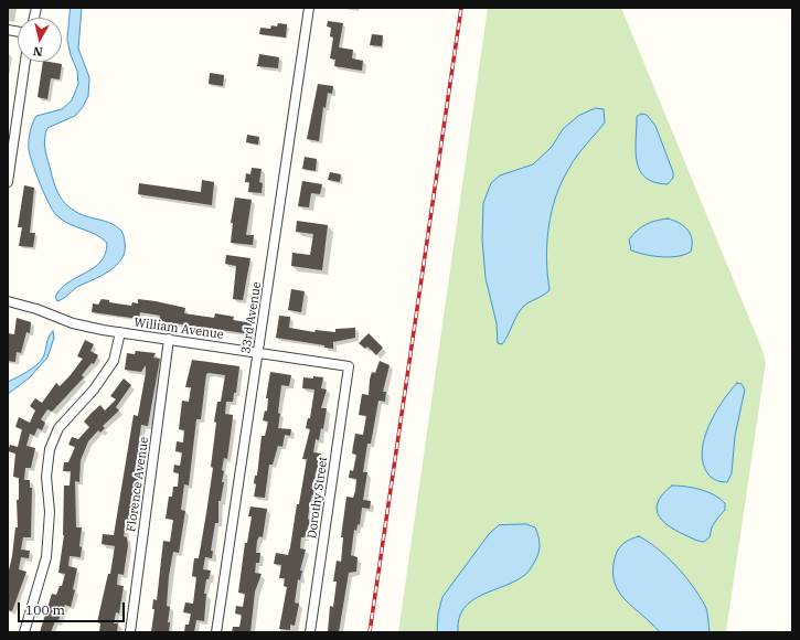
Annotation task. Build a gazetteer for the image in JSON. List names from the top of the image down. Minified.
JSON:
{"streets":{"street":["33rd Avenue","William Avenue","Florence Avenue","Dorothy Street"]},"crossings":[["33rd Avenue","William Avenue"],["William Avenue","Florence Avenue"],["William Avenue","Dorothy Street"]],"scale_bar":"100 m","north":"bottom"}
